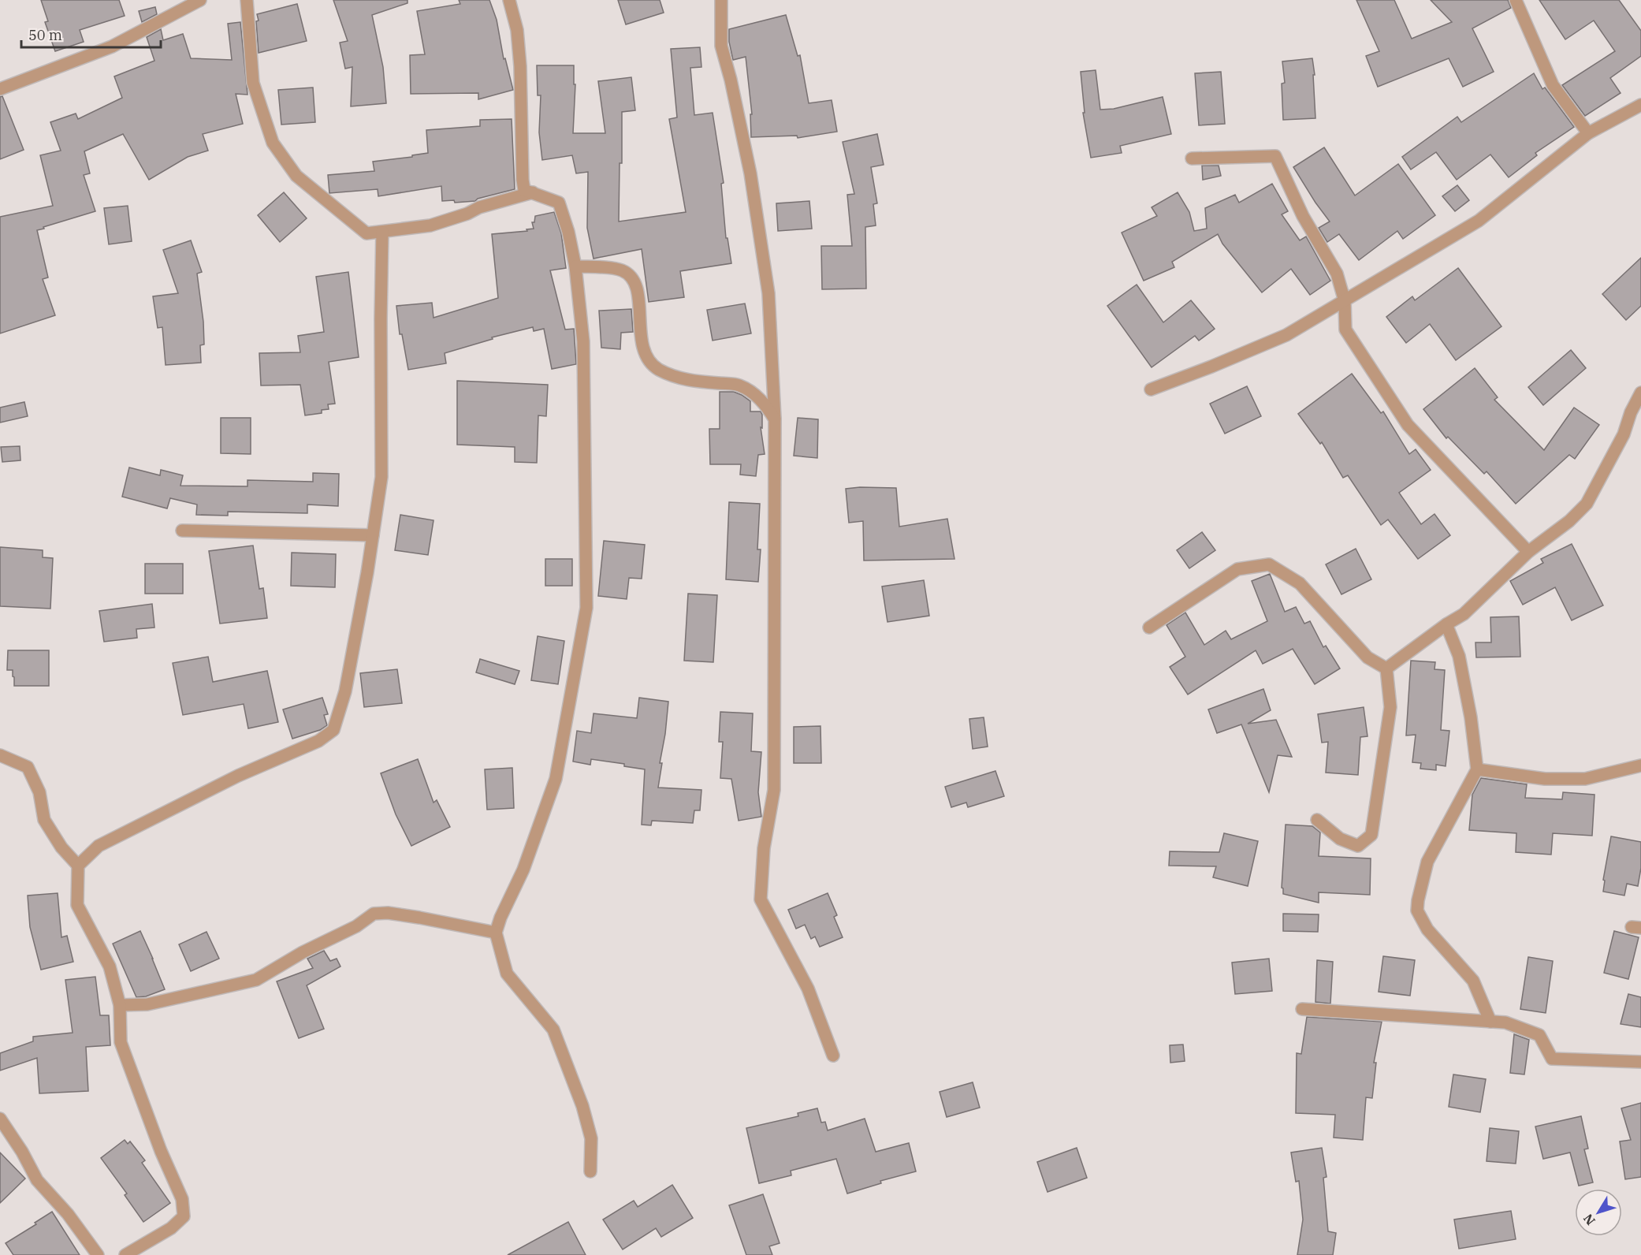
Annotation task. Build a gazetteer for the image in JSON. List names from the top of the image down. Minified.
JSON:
{"scale_bar":"50 m","north":"bottom left"}
